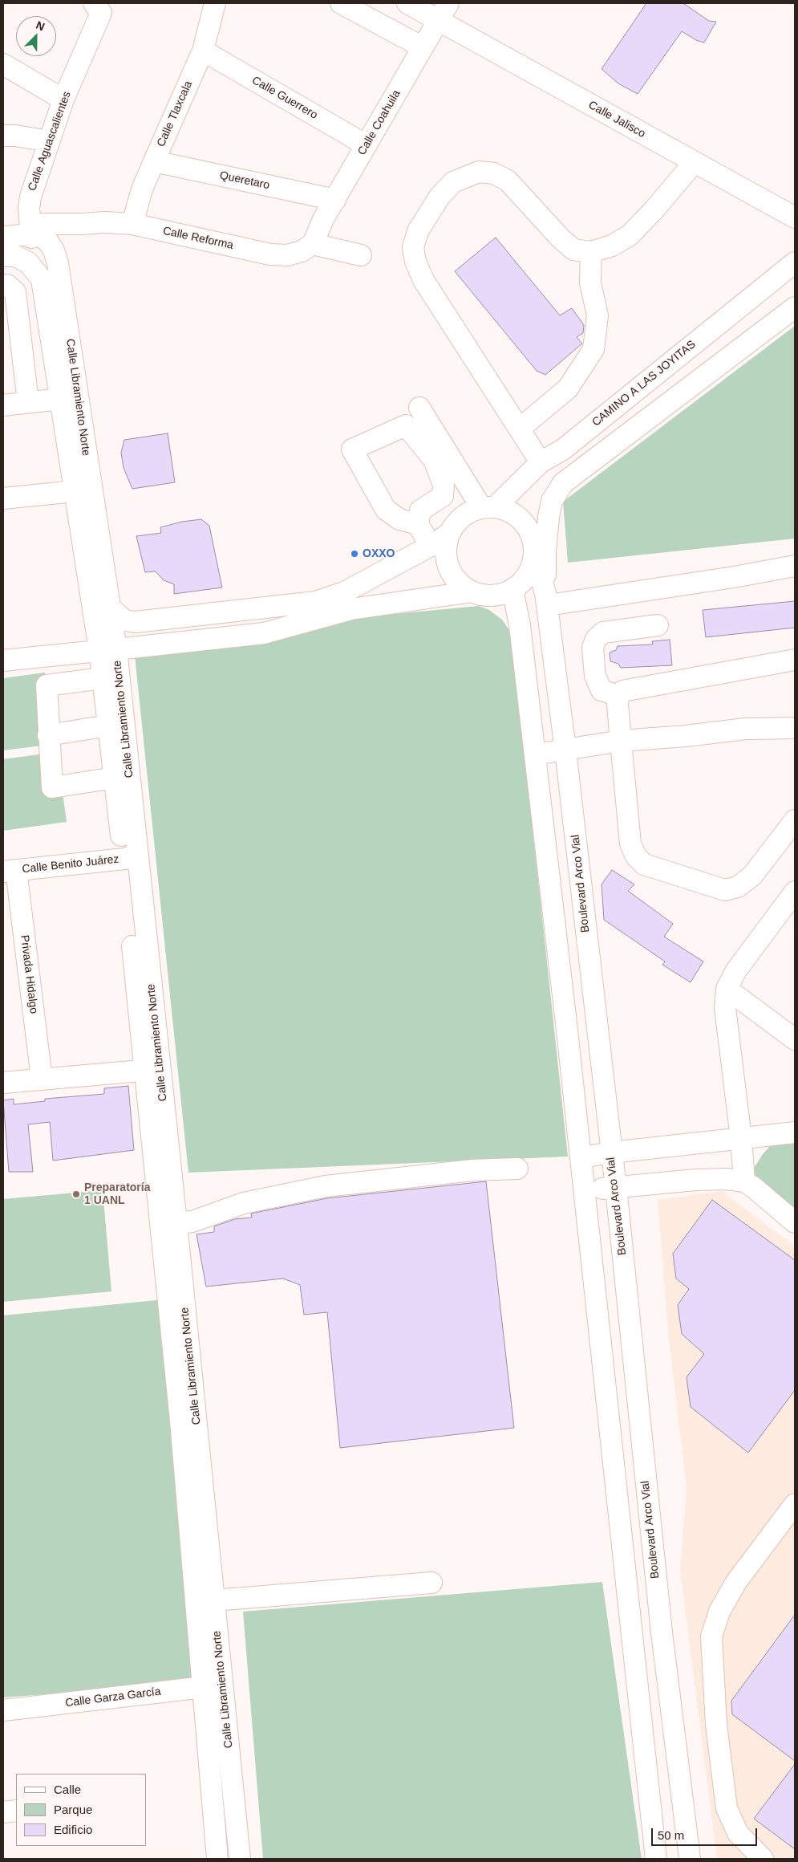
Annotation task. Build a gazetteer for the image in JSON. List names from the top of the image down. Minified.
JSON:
{"streets":{"street":["Calle Guerrero","Calle Tlaxcala","Calle Jalisco","Calle Coahuila","Calle Aguascalientes","Queretaro","Calle Reforma","CAMINO A LAS JOYITAS","Calle Libramiento Norte","Calle Benito Juárez","Boulevard Arco Vial","Privada Hidalgo","Calle Garza García"]},"crossings":[["Calle Guerrero","Calle Tlaxcala"],["Calle Guerrero","Calle Coahuila"],["Calle Tlaxcala","Queretaro"],["Calle Tlaxcala","Calle Reforma"],["Calle Jalisco","Calle Coahuila"],["Calle Coahuila","Queretaro"],["Calle Coahuila","Calle Reforma"],["Calle Aguascalientes","Calle Reforma"],["Calle Aguascalientes","Calle Libramiento Norte"],["Calle Reforma","Calle Libramiento Norte"],["CAMINO A LAS JOYITAS","Boulevard Arco Vial"],["Calle Libramiento Norte","Calle Benito Juárez"],["Calle Libramiento Norte","Calle Garza García"],["Calle Benito Juárez","Privada Hidalgo"]],"places":["OXXO","Preparatoría 1 UANL"],"legend":["Calle","Parque","Edificio"],"scale_bar":"50 m","north":"top right"}
